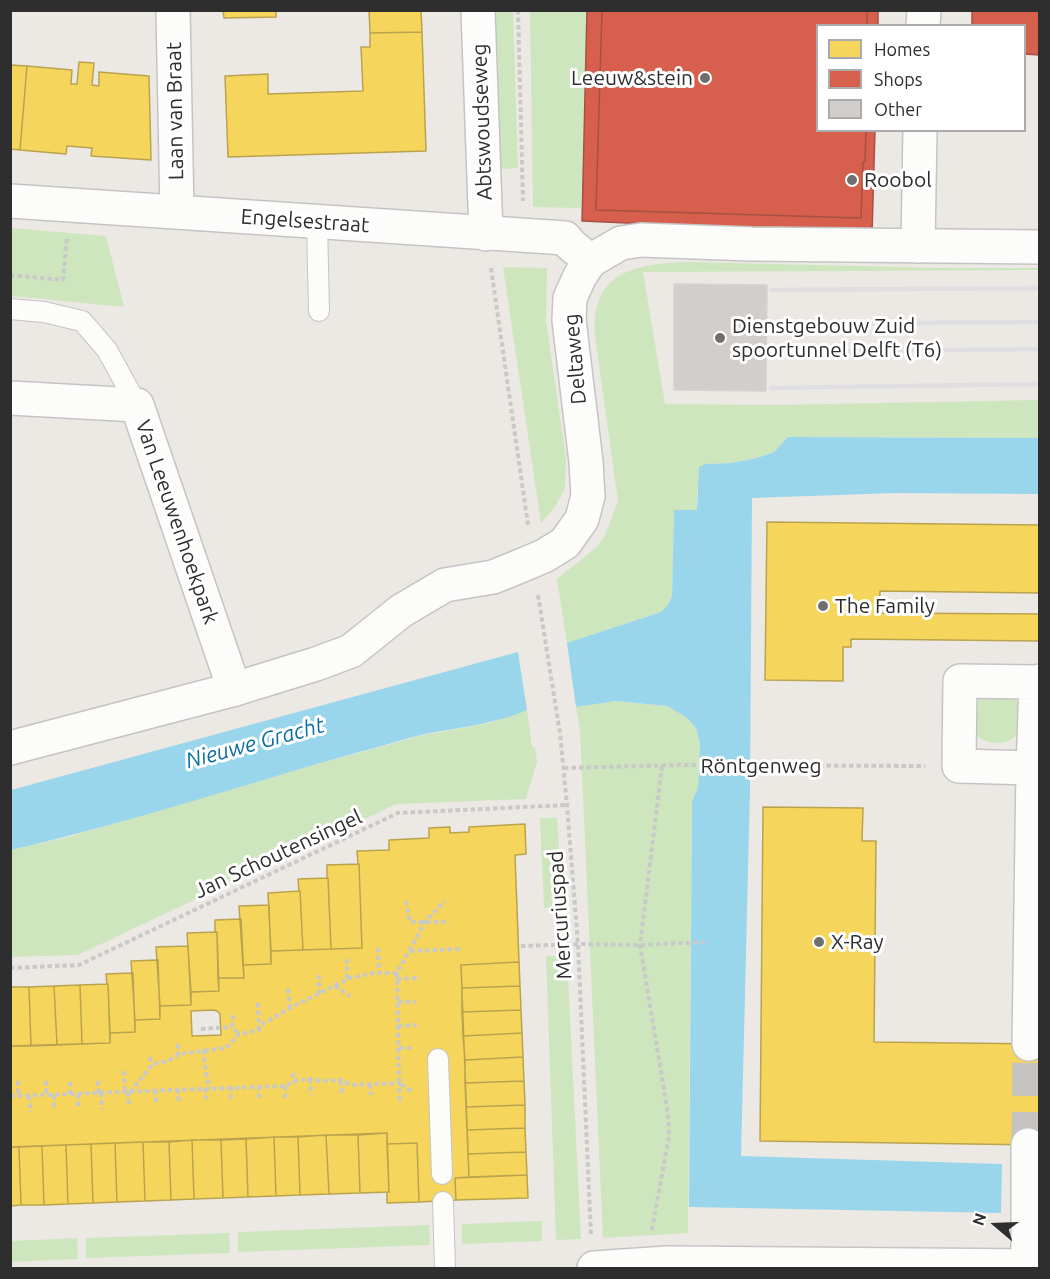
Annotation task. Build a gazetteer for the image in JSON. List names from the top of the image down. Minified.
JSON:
{"streets":{"street":["Laan van Braat","Abtswoudseweg","Engelsestraat","Deltaweg","Van Leeuwenhoekpark"],"path":["Röntgenweg","Jan Schoutensingel","Mercuriuspad"]},"crossings":[["Laan van Braat","Engelsestraat"],["Abtswoudseweg","Engelsestraat"],["Engelsestraat","Deltaweg"],["Deltaweg","Mercuriuspad"],["Röntgenweg","Mercuriuspad"],["Jan Schoutensingel","Mercuriuspad"]],"water":["Nieuwe Gracht"],"places":["Leeuw&stein","Roobol","Dienstgebouw Zuid spoortunnel Delft (T6)","The Family","X-Ray"],"legend":["Homes","Shops","Other"],"north":"left"}
